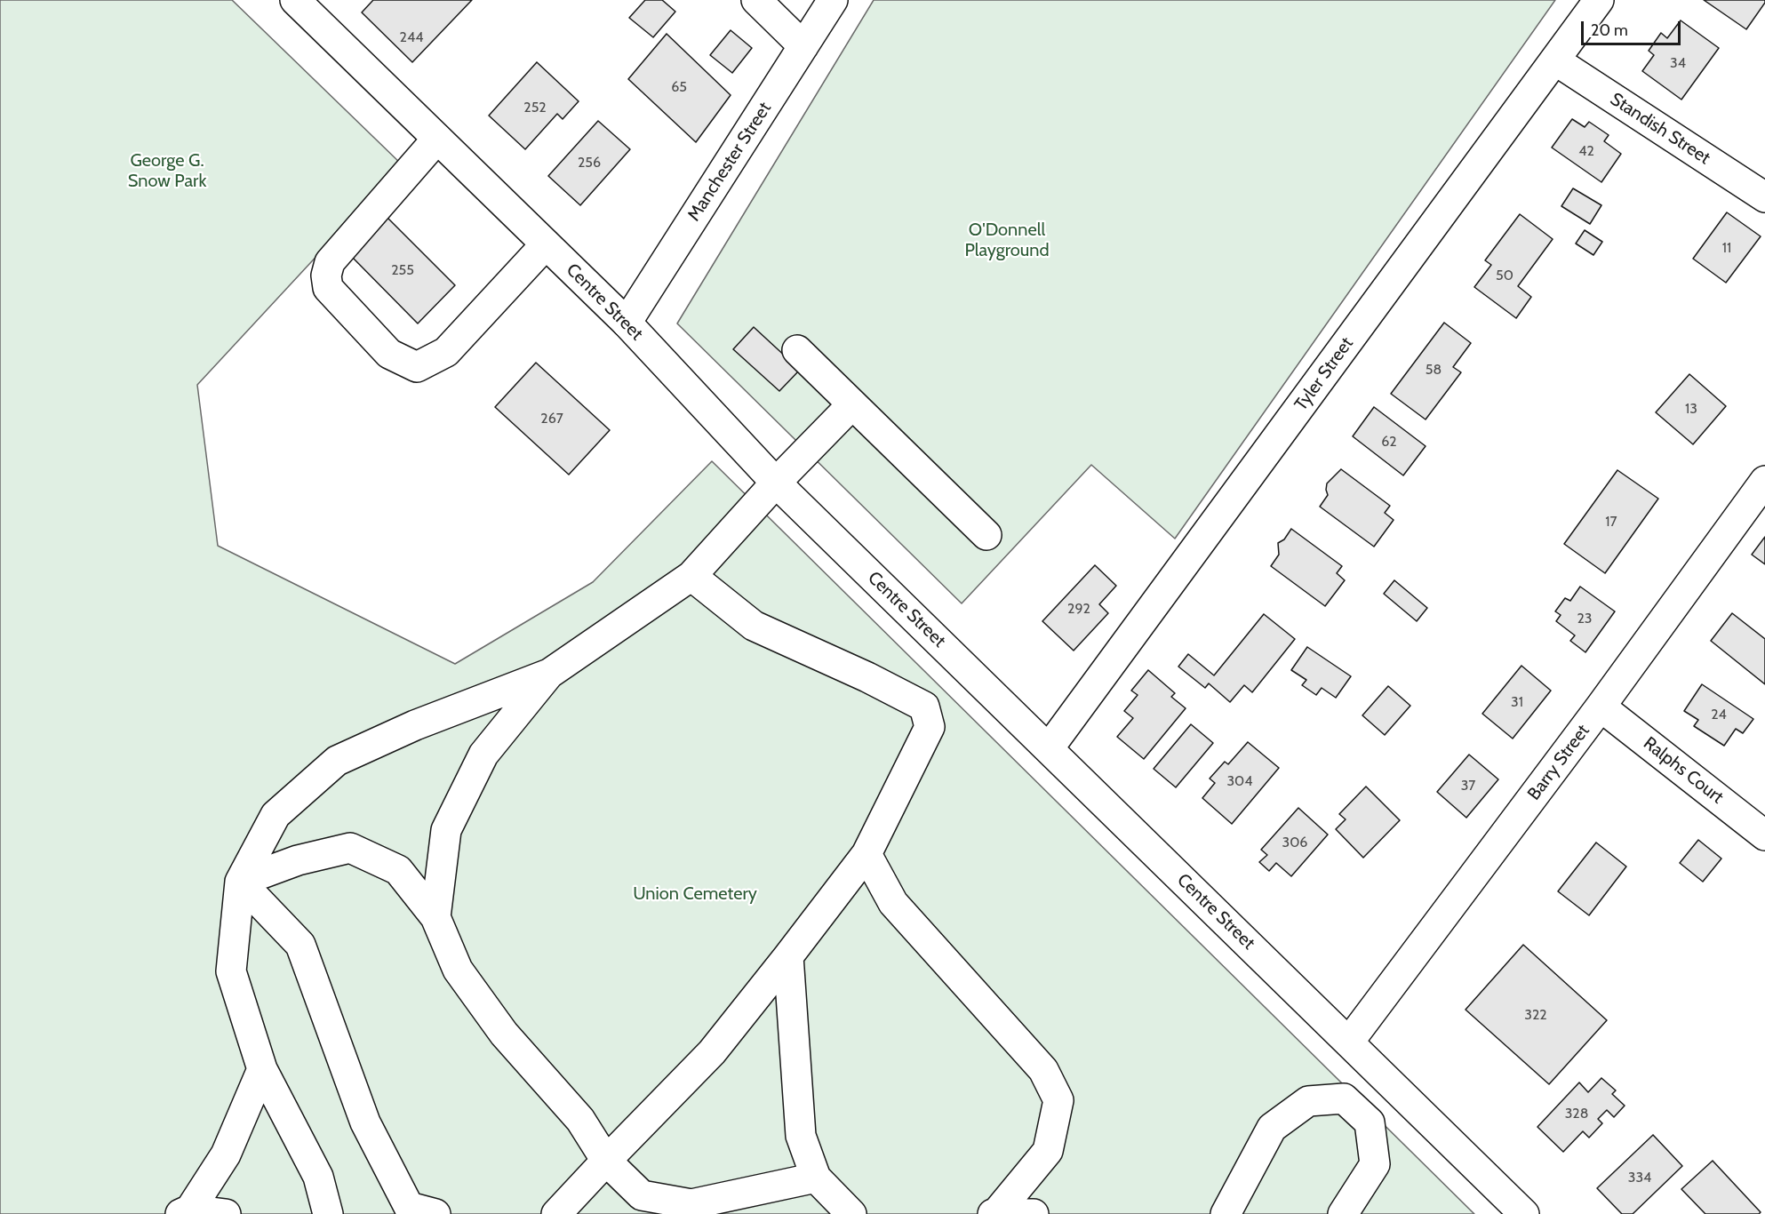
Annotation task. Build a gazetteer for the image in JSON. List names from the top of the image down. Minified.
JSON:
{"streets":{"street":["Standish Street","Manchester Street","Centre Street","Tyler Street","Barry Street","Ralphs Court"]},"crossings":[["Standish Street","Tyler Street"],["Manchester Street","Centre Street"],["Centre Street","Tyler Street"],["Centre Street","Barry Street"],["Barry Street","Ralphs Court"]],"parks":["George G. Snow Park","O'Donnell Playground","Union Cemetery"],"house_numbers":["244","34","65","252","42","256","11","255","50","58","13","267","62","17","292","23","31","24","304","37","306","322","328","334"],"scale_bar":"20 m"}
